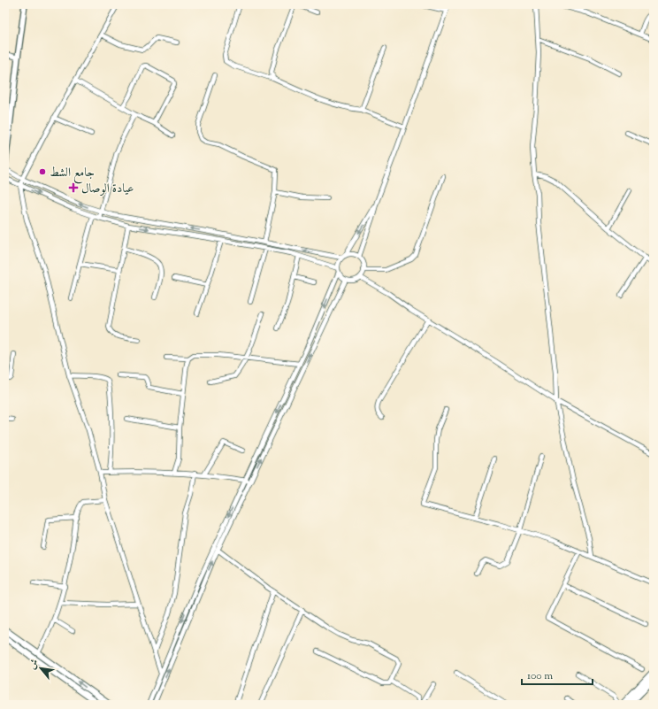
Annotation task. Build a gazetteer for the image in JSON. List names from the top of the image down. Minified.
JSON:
{"places":{"other":["جامع الشط"],"health":["عيادة الوصال"]},"scale_bar":"100 m","north":"top left"}
